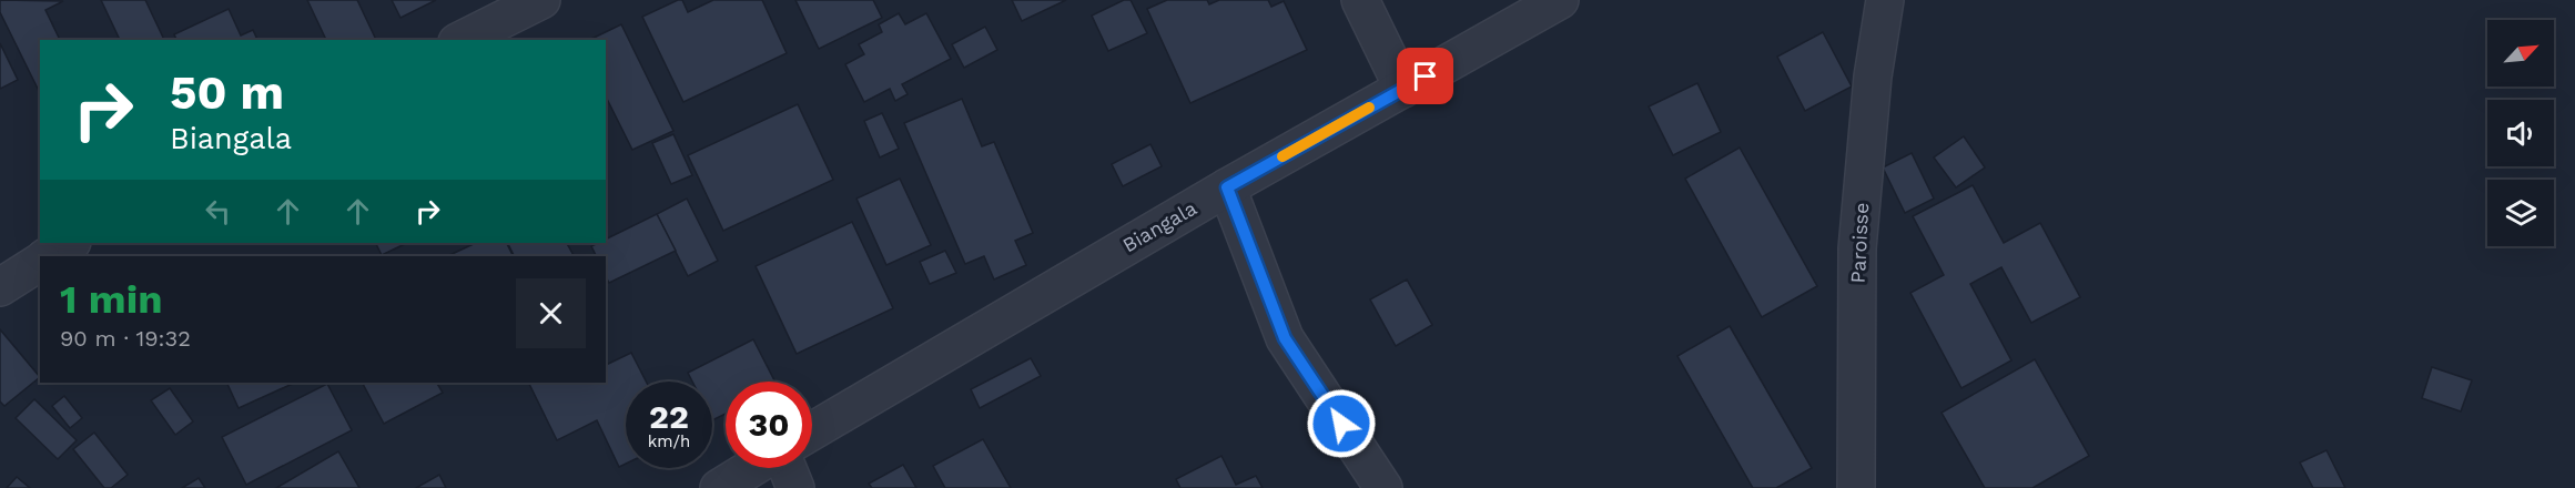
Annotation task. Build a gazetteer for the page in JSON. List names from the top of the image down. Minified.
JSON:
{"streets":{"street":["Biangala","Paroisse"]},"north":"top right","page":{"turn":["50 m","Biangala"],"heading":["1 min","90 m · 19:32"],"speed":"22 km/h","limit":"30"}}
